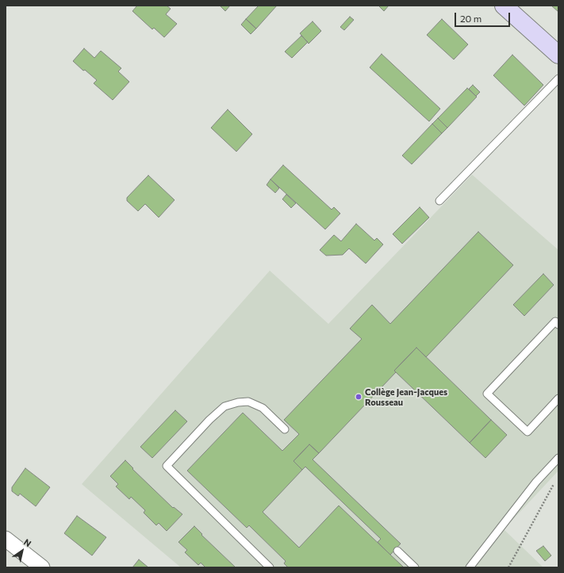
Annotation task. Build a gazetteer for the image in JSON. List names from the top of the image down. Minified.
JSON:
{"places":["Collège Jean-Jacques Rousseau"],"scale_bar":"20 m","north":"top right"}
